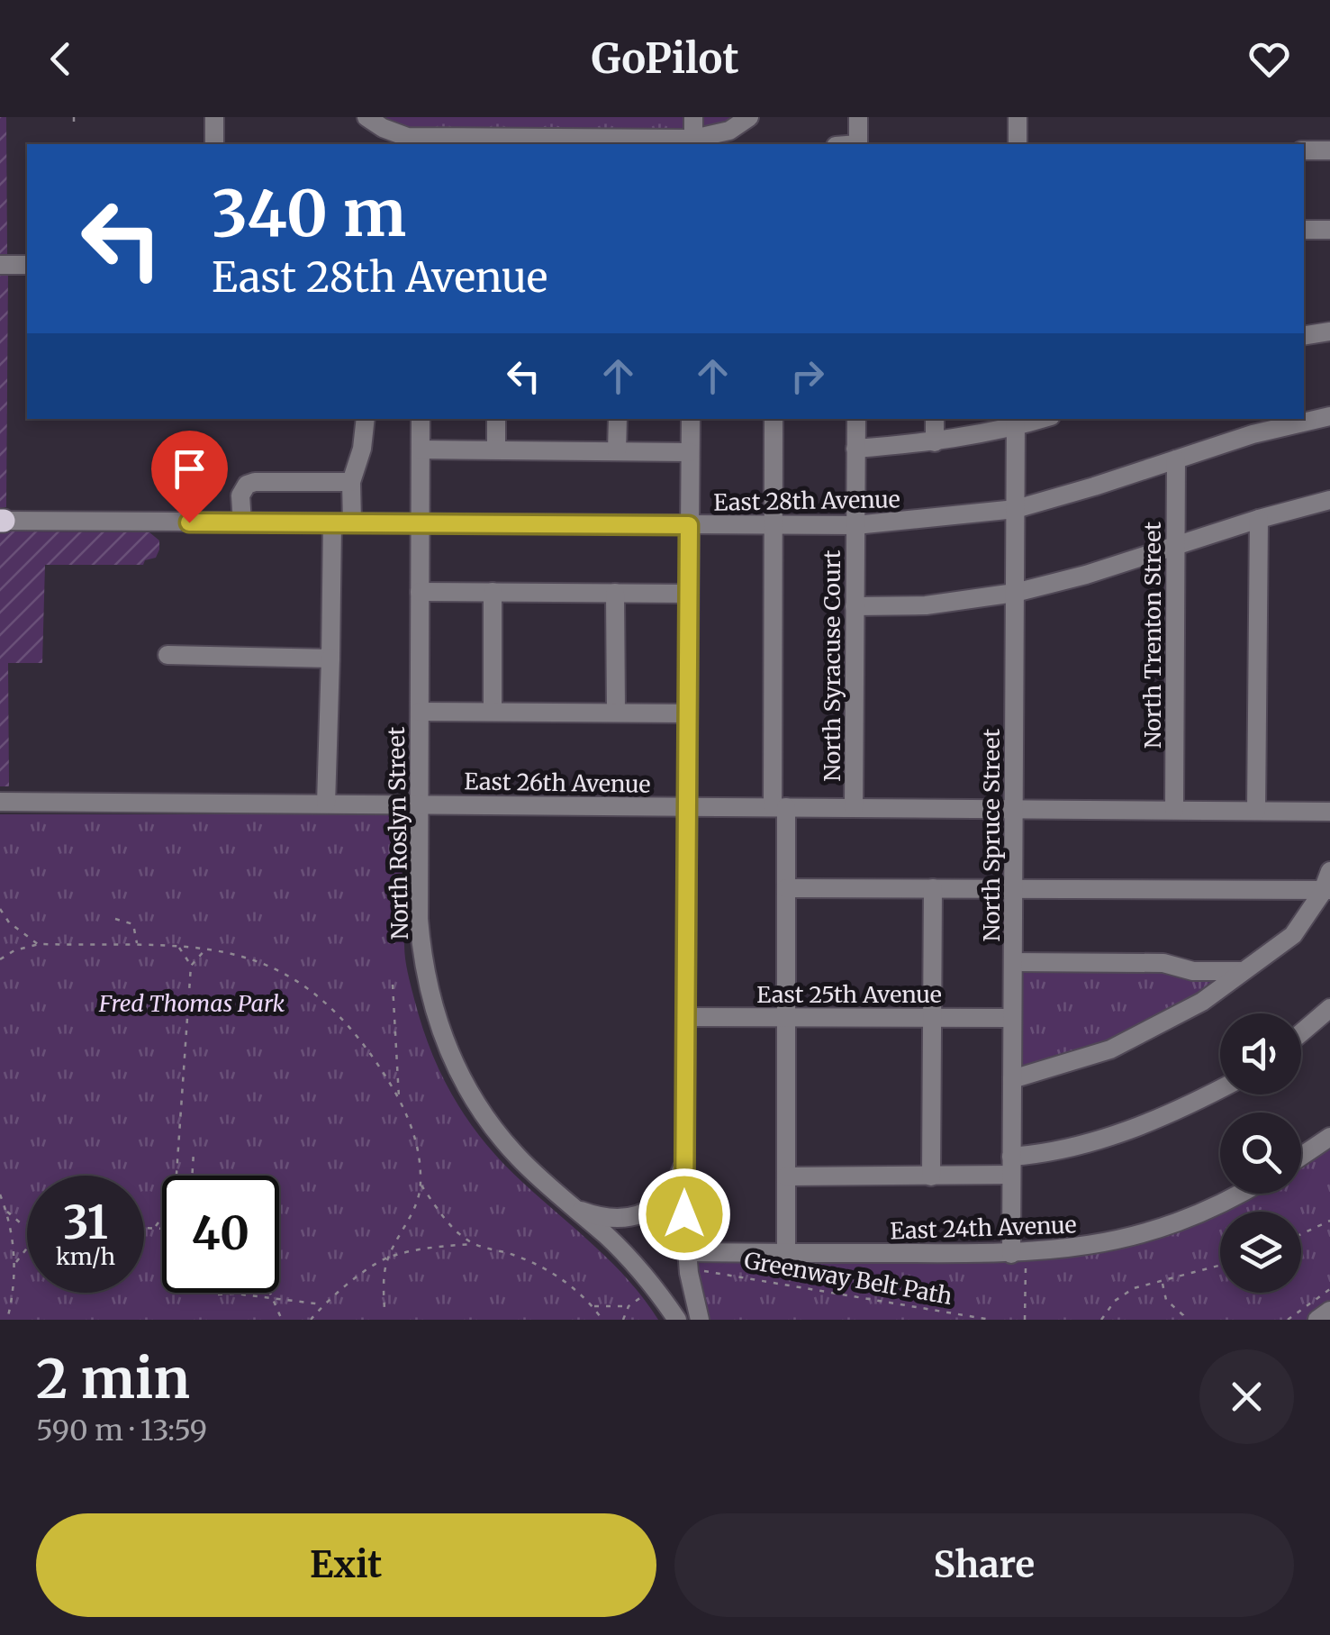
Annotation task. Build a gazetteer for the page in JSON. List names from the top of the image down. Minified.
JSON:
{"streets":{"street":["East 28th Avenue","North Trenton Street","North Syracuse Court","East 26th Avenue","North Roslyn Street","North Spruce Street","East 25th Avenue","East 24th Avenue"],"path":["Greenway Belt Path"]},"crossings":[["East 28th Avenue","North Trenton Street"],["East 28th Avenue","North Syracuse Court"],["East 28th Avenue","North Roslyn Street"],["East 28th Avenue","North Spruce Street"],["North Trenton Street","East 26th Avenue"],["North Syracuse Court","East 26th Avenue"],["East 26th Avenue","North Roslyn Street"],["East 26th Avenue","North Spruce Street"],["North Spruce Street","East 25th Avenue"],["North Spruce Street","East 24th Avenue"]],"parks":["Fred Thomas Park"],"page":{"header":"GoPilot","turn":["340 m","East 28th Avenue"],"speed":"31 km/h","limit":"40","heading":["2 min","590 m · 13:59"],"buttons":["Exit","Share"]}}
